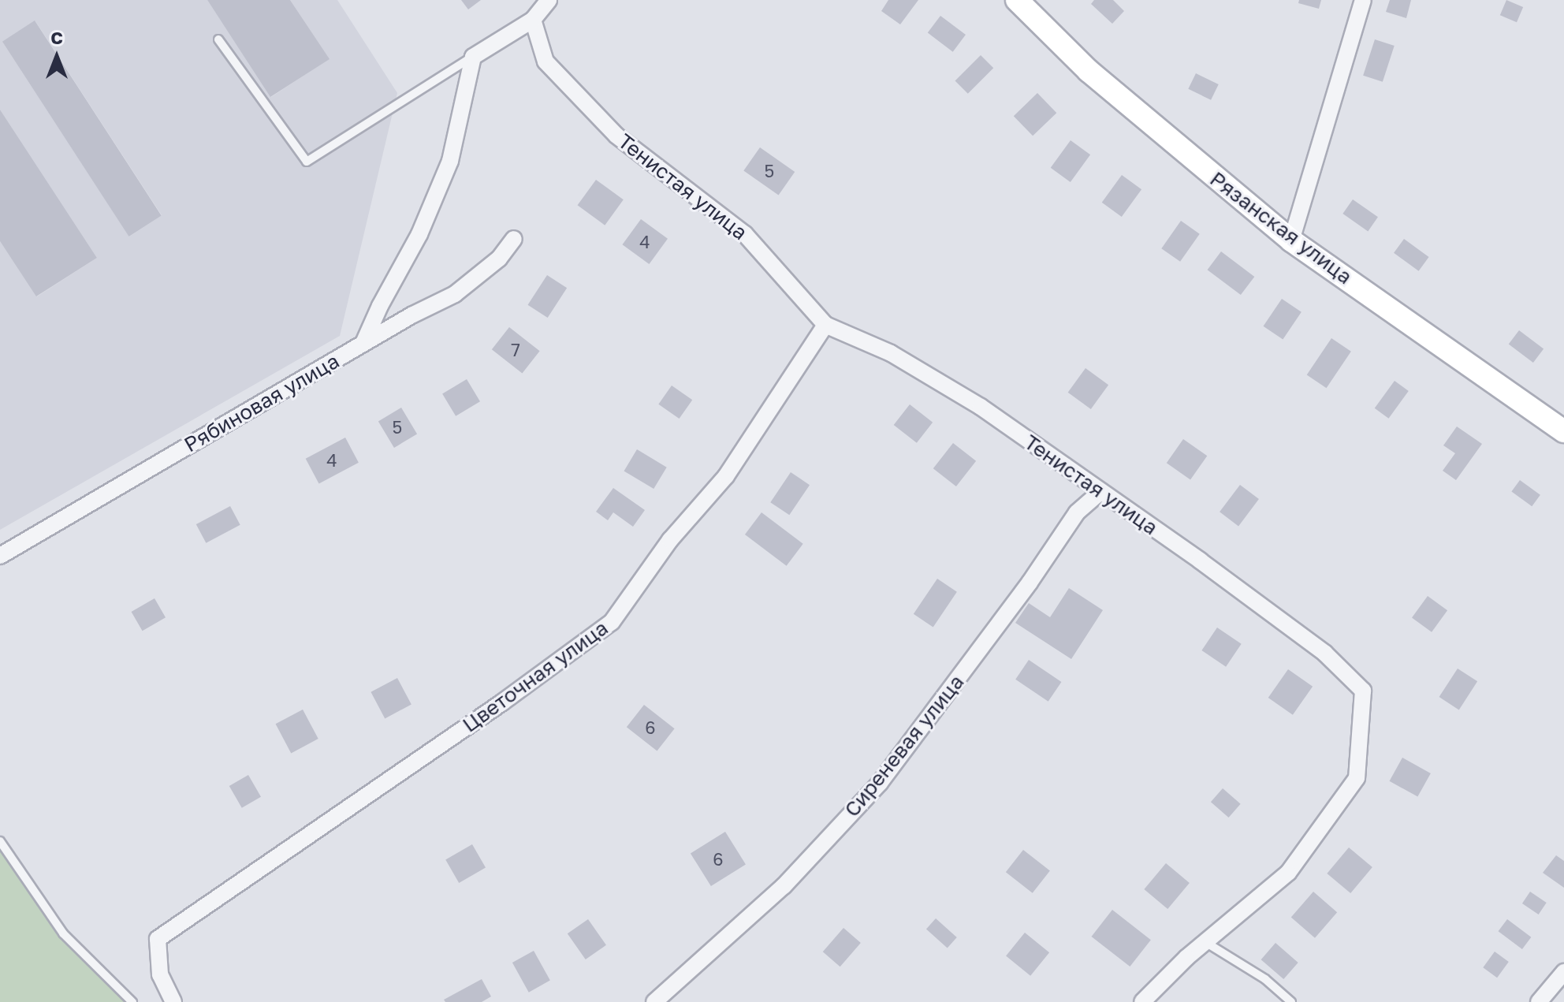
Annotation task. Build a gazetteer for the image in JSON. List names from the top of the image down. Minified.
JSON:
{"streets":{"main road":["Рязанская улица"],"street":["Тенистая улица","Рябиновая улица","Цветочная улица","Сиреневая улица"]},"crossings":[["Тенистая улица","Цветочная улица"],["Тенистая улица","Сиреневая улица"]],"house_numbers":["5","4","7","5","4","6","6"],"north":"top"}
